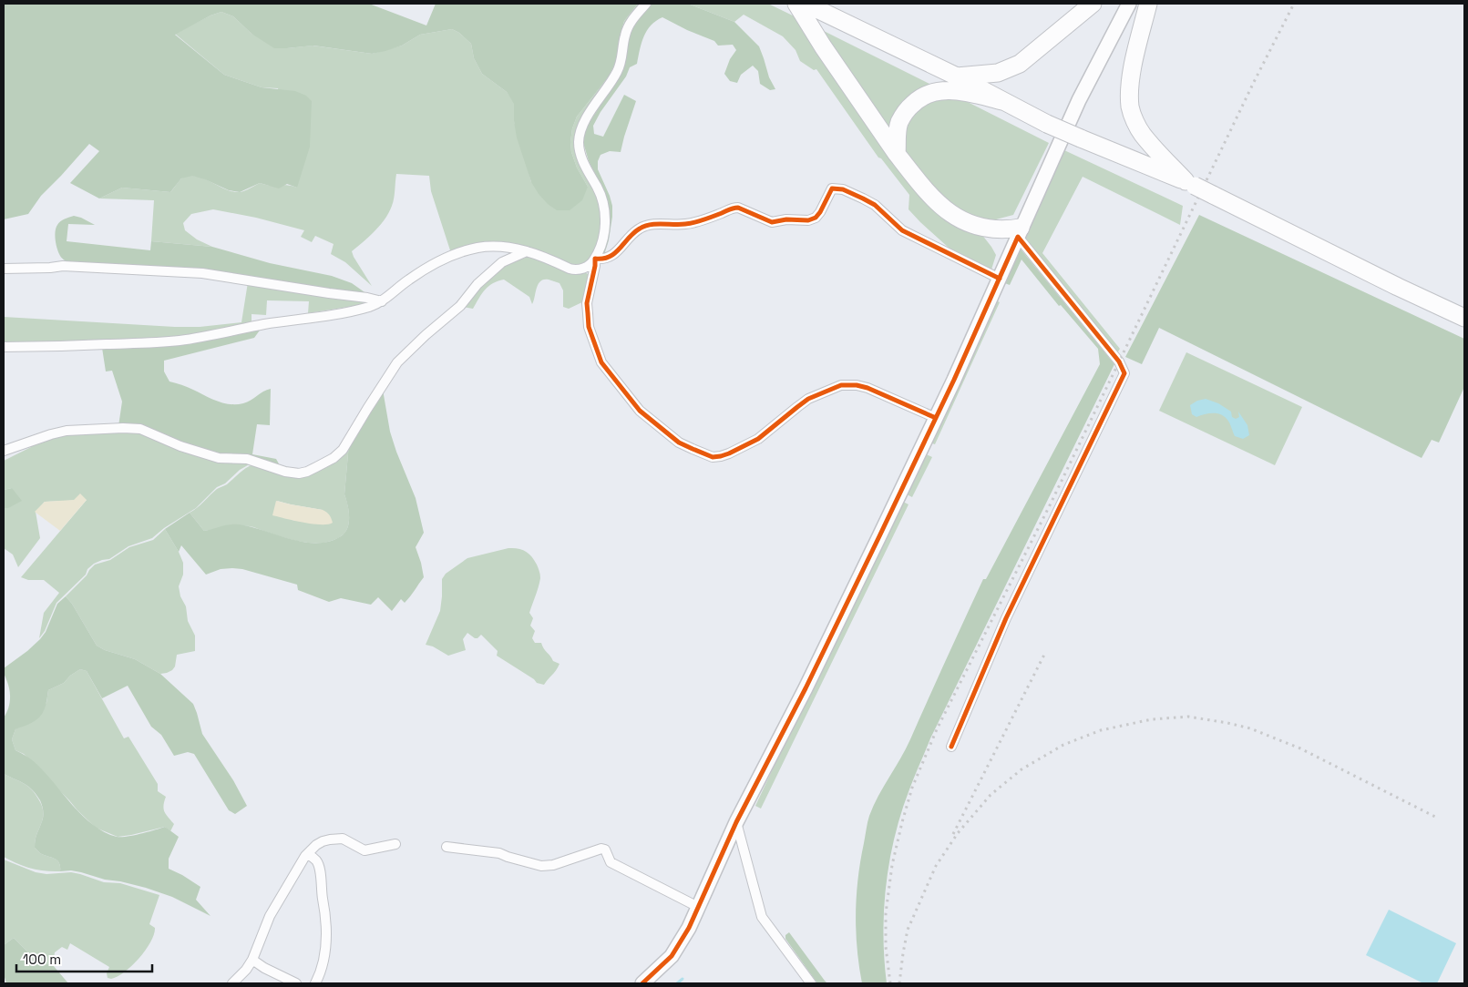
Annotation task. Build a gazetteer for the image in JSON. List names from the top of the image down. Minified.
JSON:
{"scale_bar":"100 m"}
